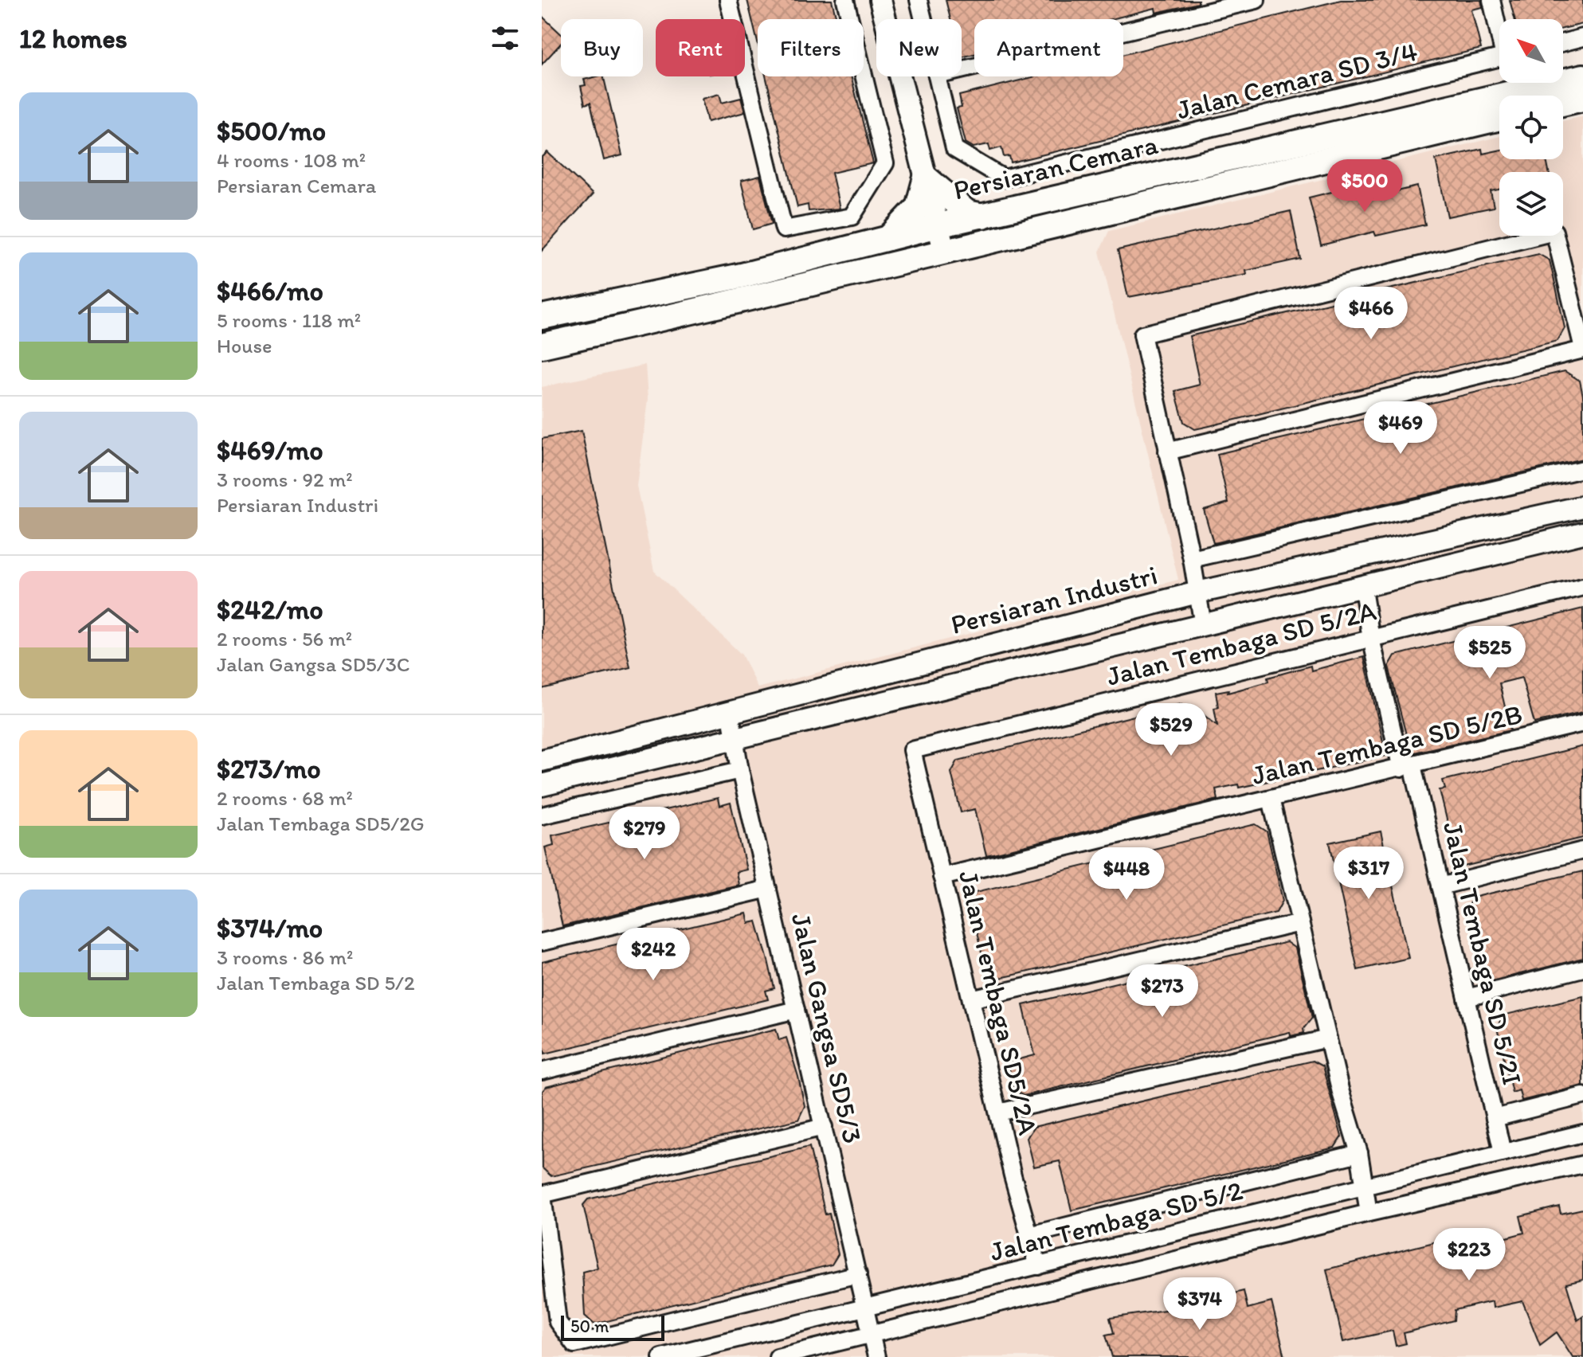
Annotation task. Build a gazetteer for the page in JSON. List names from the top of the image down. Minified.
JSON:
{"streets":{"main road":["Persiaran Cemara"],"street":["Jalan Cemara SD 3/4","Persiaran Industri","Jalan Tembaga SD 5/2A","Jalan Tembaga SD 5/2B","Jalan Tembaga SD 5/2I","Jalan Tembaga SD5/2A","Jalan Gangsa SD5/3","Jalan Tembaga SD 5/2"]},"crossings":[["Persiaran Industri","Jalan Gangsa SD5/3"],["Jalan Tembaga SD 5/2A","Jalan Tembaga SD 5/2I"],["Jalan Tembaga SD 5/2A","Jalan Tembaga SD5/2A"],["Jalan Tembaga SD 5/2B","Jalan Tembaga SD 5/2I"],["Jalan Tembaga SD 5/2B","Jalan Tembaga SD5/2A"],["Jalan Tembaga SD 5/2I","Jalan Tembaga SD 5/2"],["Jalan Tembaga SD5/2A","Jalan Tembaga SD 5/2"],["Jalan Gangsa SD5/3","Jalan Tembaga SD 5/2"]],"scale_bar":"50 m","north":"top left","page":{"heading":"12 homes","chip":["Buy","Rent","Filters","New","Apartment"],"list":[{"name":"$500/mo","note":"4 rooms · 108 m² · Persiaran Cemara"},{"name":"$466/mo","note":"5 rooms · 118 m² · House"},{"name":"$469/mo","note":"3 rooms · 92 m² · Persiaran Industri"},{"name":"$242/mo","note":"2 rooms · 56 m² · Jalan Gangsa SD5/3C"},{"name":"$273/mo","note":"2 rooms · 68 m² · Jalan Tembaga SD5/2G"},{"name":"$374/mo","note":"3 rooms · 86 m² · Jalan Tembaga SD 5/2"}],"price":["$500","$466","$469","$525","$529","$279","$317","$448","$242","$273","$223","$374"],"scale":"50 m"}}
